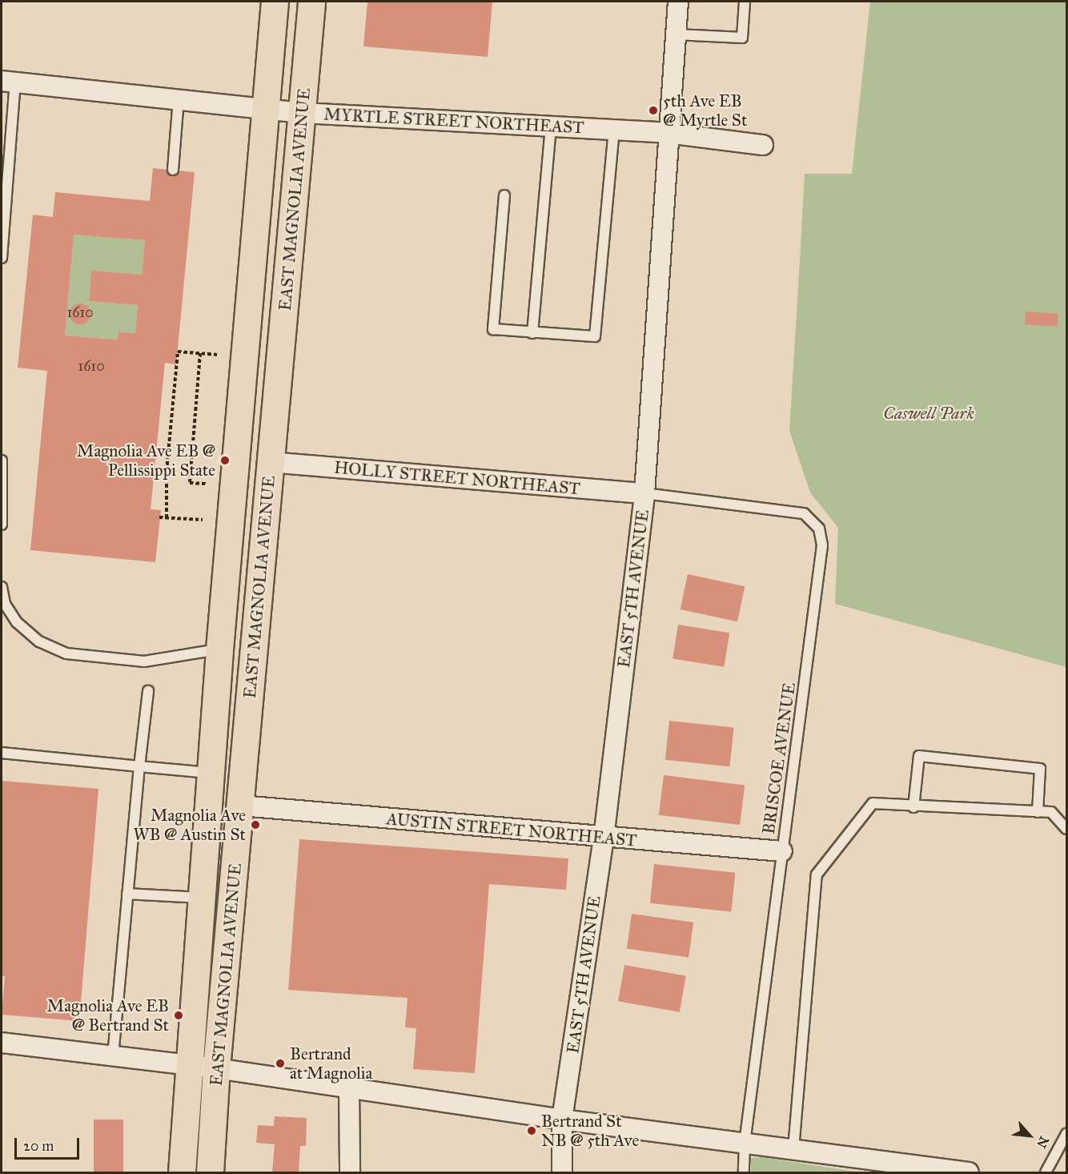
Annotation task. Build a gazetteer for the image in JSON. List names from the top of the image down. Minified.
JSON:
{"streets":{"main road":["EAST MAGNOLIA AVENUE"],"street":["MYRTLE STREET NORTHEAST","HOLLY STREET NORTHEAST","EAST 5TH AVENUE","AUSTIN STREET NORTHEAST"],"lane":["BRISCOE AVENUE"]},"crossings":[["MYRTLE STREET NORTHEAST","EAST MAGNOLIA AVENUE"],["MYRTLE STREET NORTHEAST","EAST 5TH AVENUE"],["EAST MAGNOLIA AVENUE","HOLLY STREET NORTHEAST"],["EAST MAGNOLIA AVENUE","AUSTIN STREET NORTHEAST"],["HOLLY STREET NORTHEAST","EAST 5TH AVENUE"],["HOLLY STREET NORTHEAST","BRISCOE AVENUE"],["EAST 5TH AVENUE","BRISCOE AVENUE"],["EAST 5TH AVENUE","AUSTIN STREET NORTHEAST"],["BRISCOE AVENUE","AUSTIN STREET NORTHEAST"]],"parks":["Caswell Park"],"places":["5th Ave EB @ Myrtle St","Magnolia Ave EB @ Pellissippi State","Magnolia Ave WB @ Austin St","Magnolia Ave EB @ Bertrand St","Bertrand at Magnolia","Bertrand St NB @ 5th Ave"],"house_numbers":["1610","1610"],"scale_bar":"20 m","north":"bottom right"}
